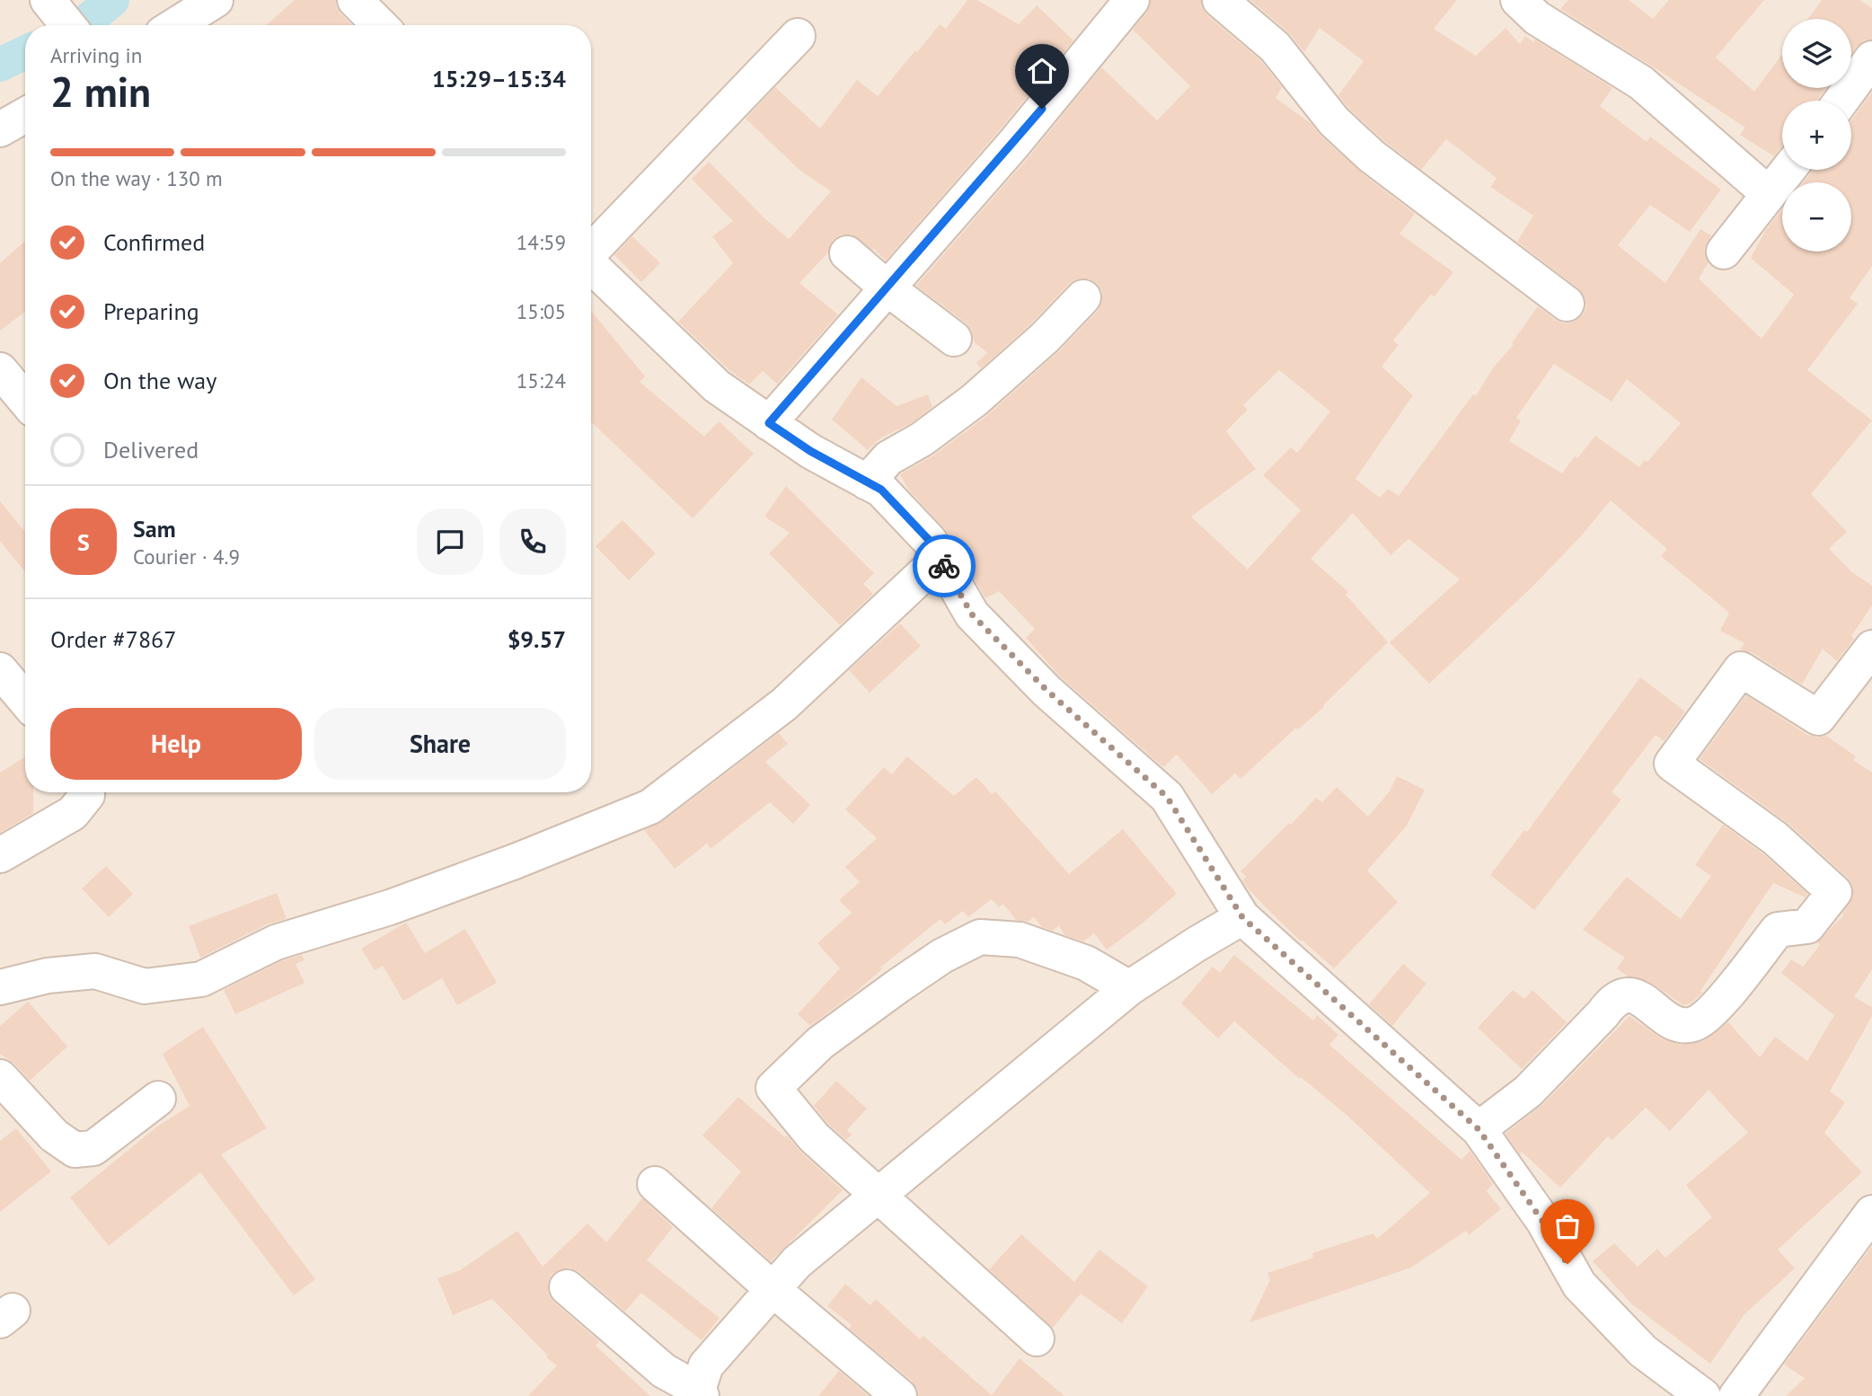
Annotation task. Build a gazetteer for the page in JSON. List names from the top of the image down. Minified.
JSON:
{"page":{"map_buttons":["+","−"],"heading":["2 min","Arriving in","15:29–15:34"],"panel":["Sam","Courier · 4.9","Order #7867","$9.57"],"bar":"On the way · 130 m","list":[["Confirmed","14:59"],["Preparing","15:05"],["On the way","15:24"],"Delivered"],"round":"S","buttons":["Help","Share"]}}
